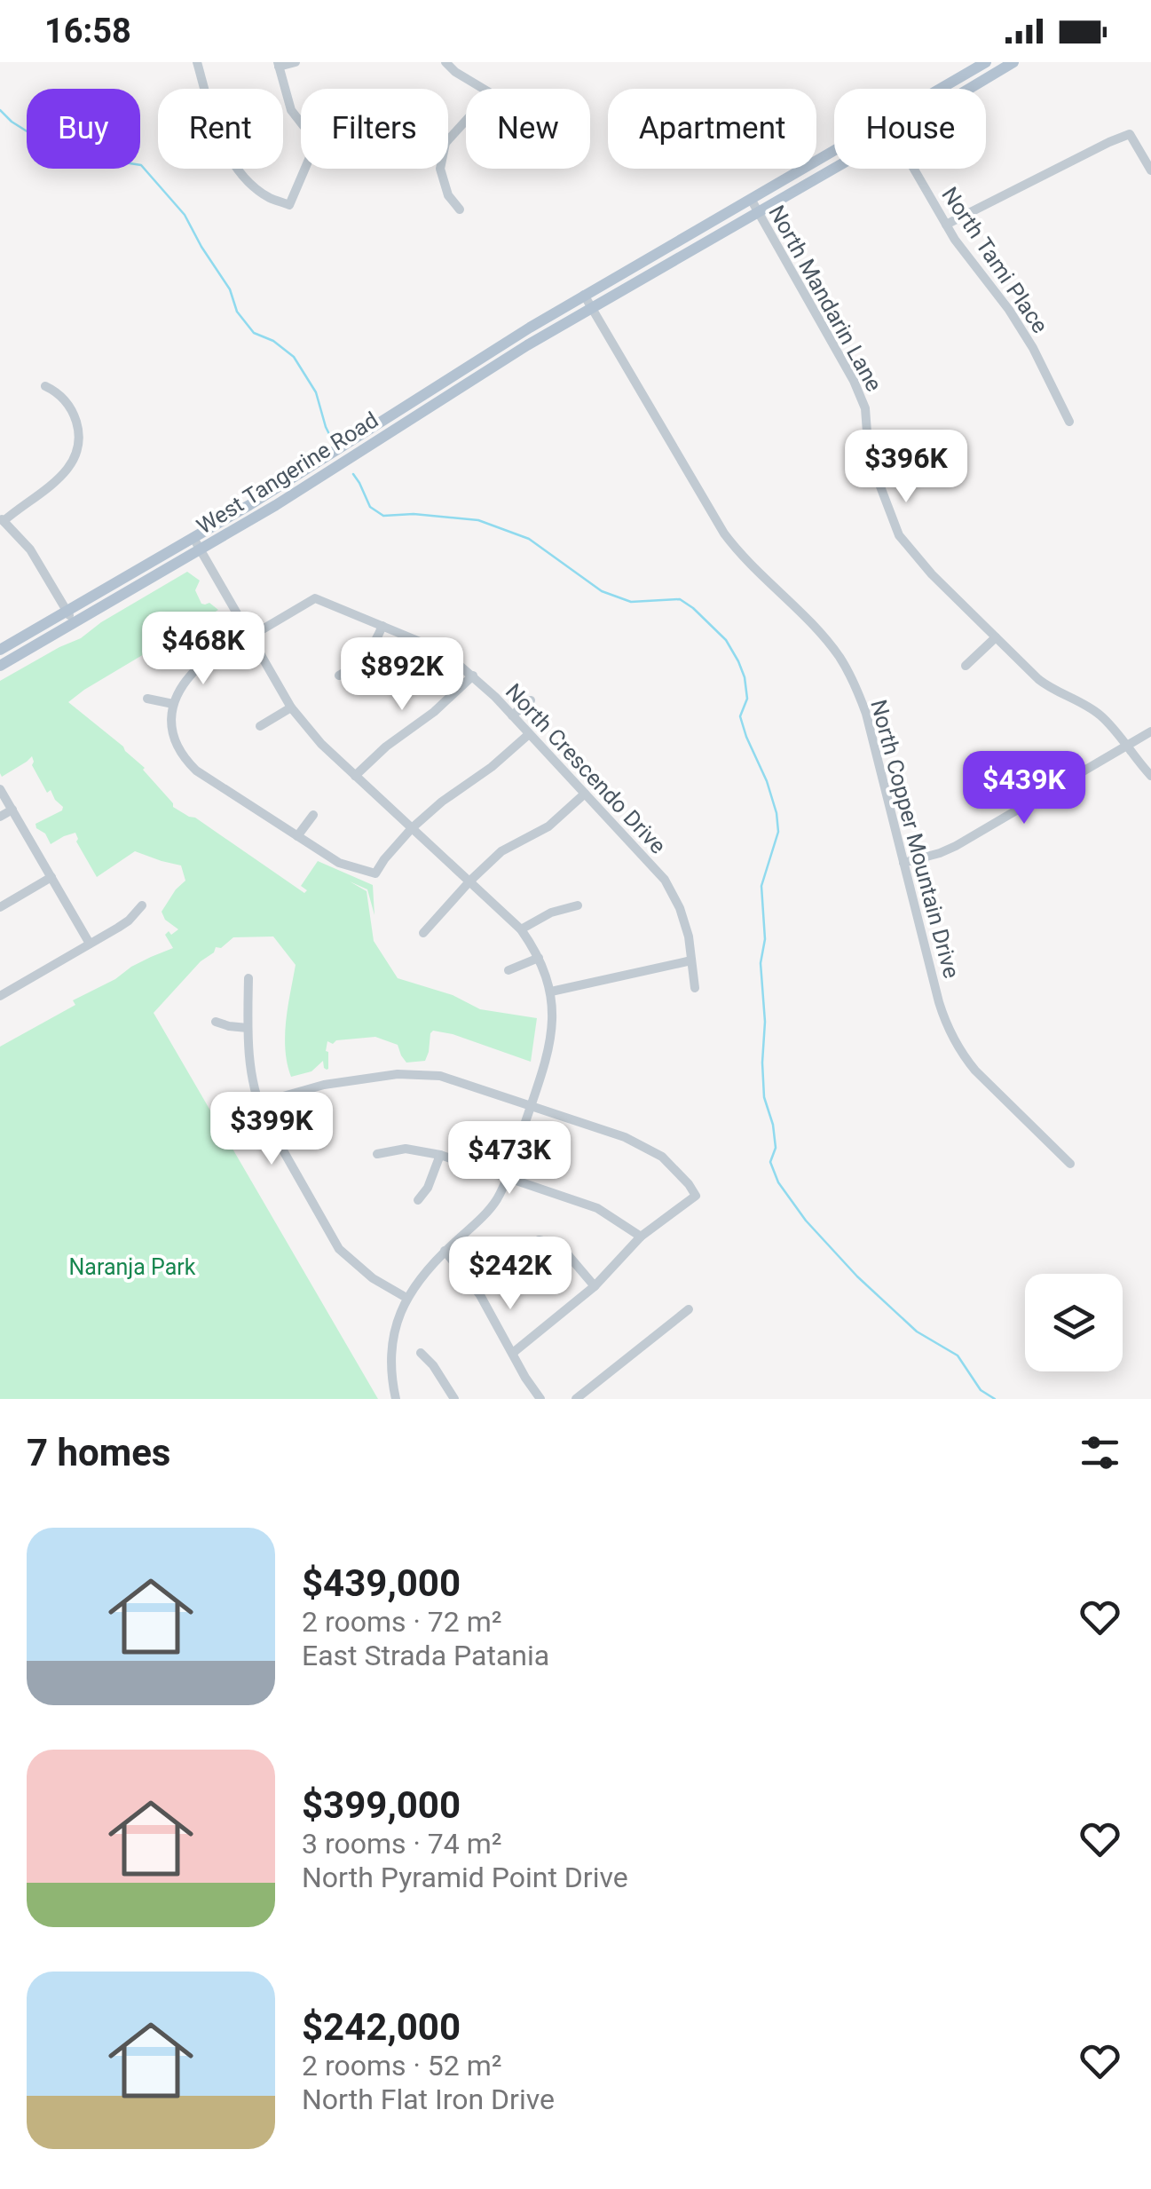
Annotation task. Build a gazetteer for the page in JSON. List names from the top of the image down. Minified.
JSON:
{"streets":{"main road":["West Tangerine Road"],"street":["North Tami Place","North Mandarin Lane","North Crescendo Drive","North Copper Mountain Drive"]},"crossings":[["North Mandarin Lane","West Tangerine Road"],["West Tangerine Road","North Copper Mountain Drive"]],"parks":["Naranja Park"],"page":{"status":"16:58","chip":["Buy","Rent","Filters","New","Apartment","House"],"price":["$396K","$468K","$892K","$439K","$399K","$473K","$242K"],"heading":"7 homes","list":[{"name":"$439,000","note":"2 rooms · 72 m² · East Strada Patania"},{"name":"$399,000","note":"3 rooms · 74 m² · North Pyramid Point Drive"},{"name":"$242,000","note":"2 rooms · 52 m² · North Flat Iron Drive"}]}}
